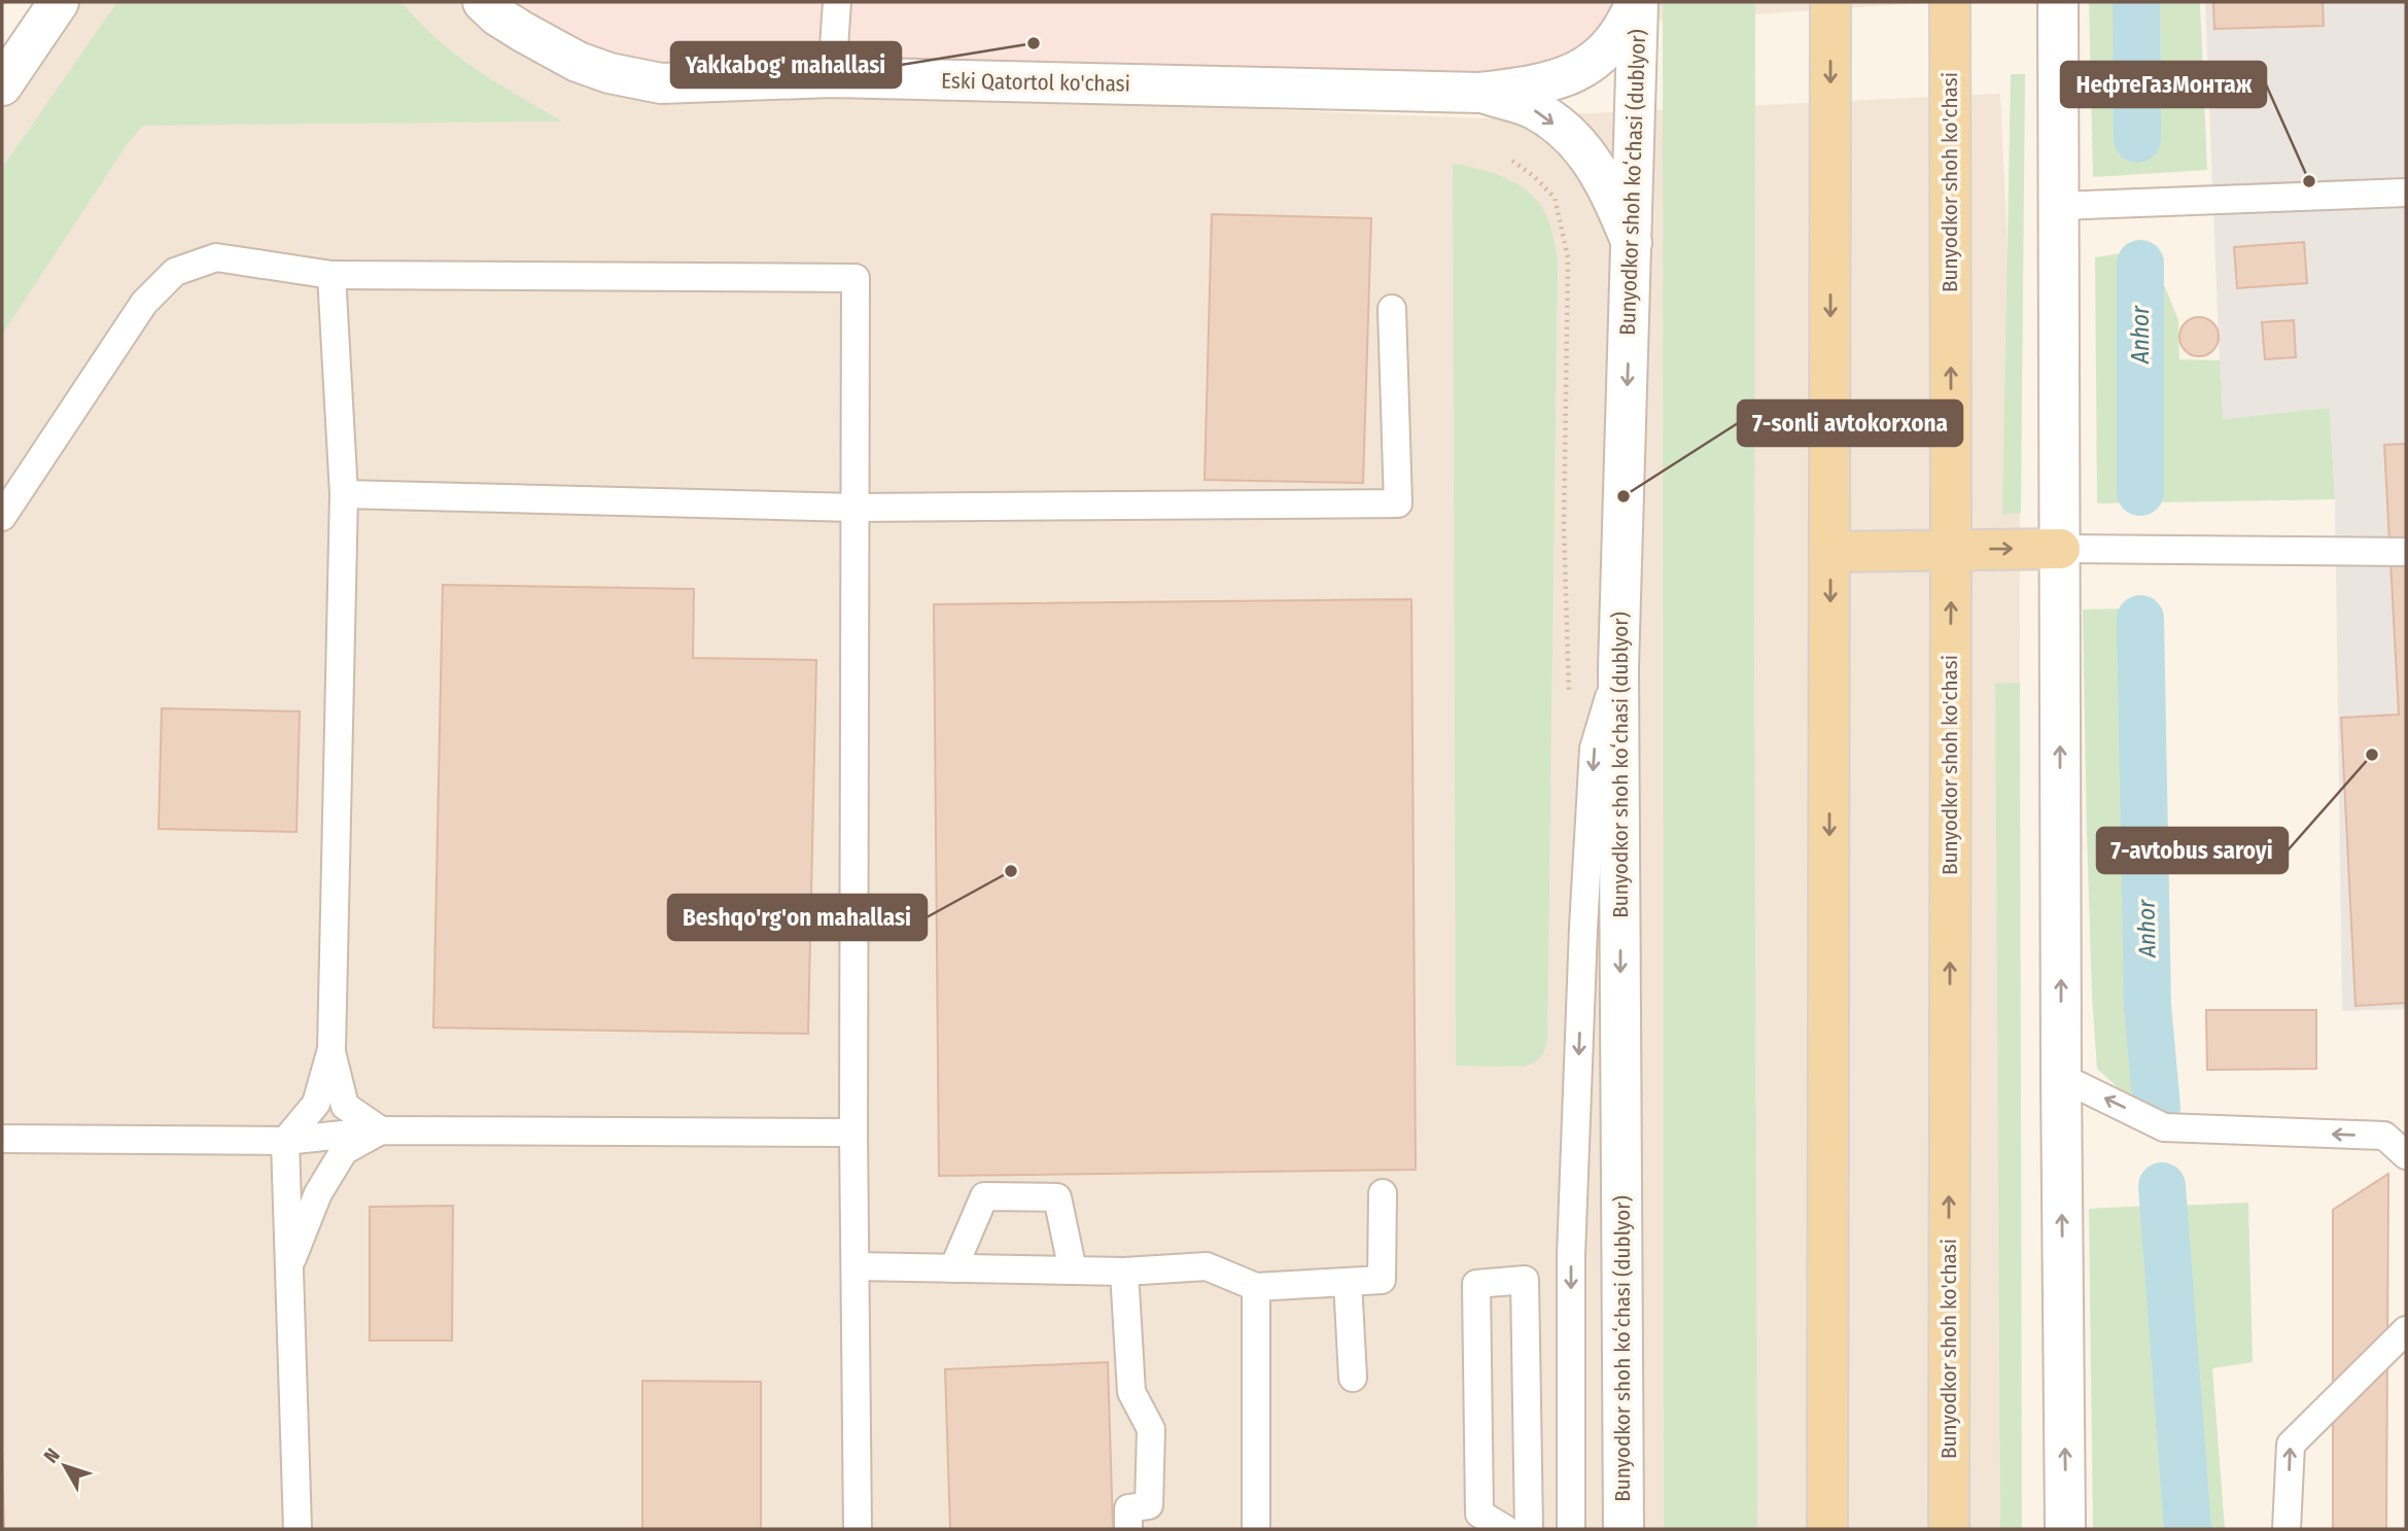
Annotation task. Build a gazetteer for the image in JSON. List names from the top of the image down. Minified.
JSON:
{"streets":{"main road":["Bunyodkor shoh ko'chasi"],"street":["Eski Qatortol ko'chasi","Bunyodkor shoh koʻchasi (dublyor)"]},"crossings":[["Eski Qatortol ko'chasi","Bunyodkor shoh koʻchasi (dublyor)"]],"one_way":["Bunyodkor shoh koʻchasi (dublyor)"],"water":["Anhor"],"places":["Yakkabog' mahallasi","НефтеГазМонтаж","7-sonli avtokorxona","7-avtobus saroyi","Beshqo'rg'on mahallasi"],"north":"top left"}
